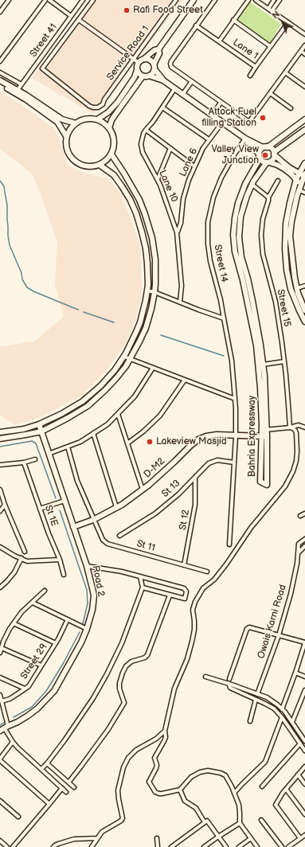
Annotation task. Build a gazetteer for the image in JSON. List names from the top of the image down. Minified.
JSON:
{"streets":{"main road":["Bahria Expressway","D-M2","Road 2"],"street":["Street 41","Lane 1","Service Road 1","Lane 6","Lane 10","Street 14","Street 15","St 13","St 1E","St 12","St 11","Owais Karni Road","Street 29"]},"crossings":[["Lane 6","Lane 10"],["Street 14","D-M2"],["Street 14","St 13"],["Bahria Expressway","D-M2"],["D-M2","St 11"],["D-M2","Road 2"],["St 13","St 12"],["St 12","St 11"]],"places":["Rafi Food Street","Attock Fuel filling Station","Valley View Junction","Lakeview Masjid"],"north":"top left"}
